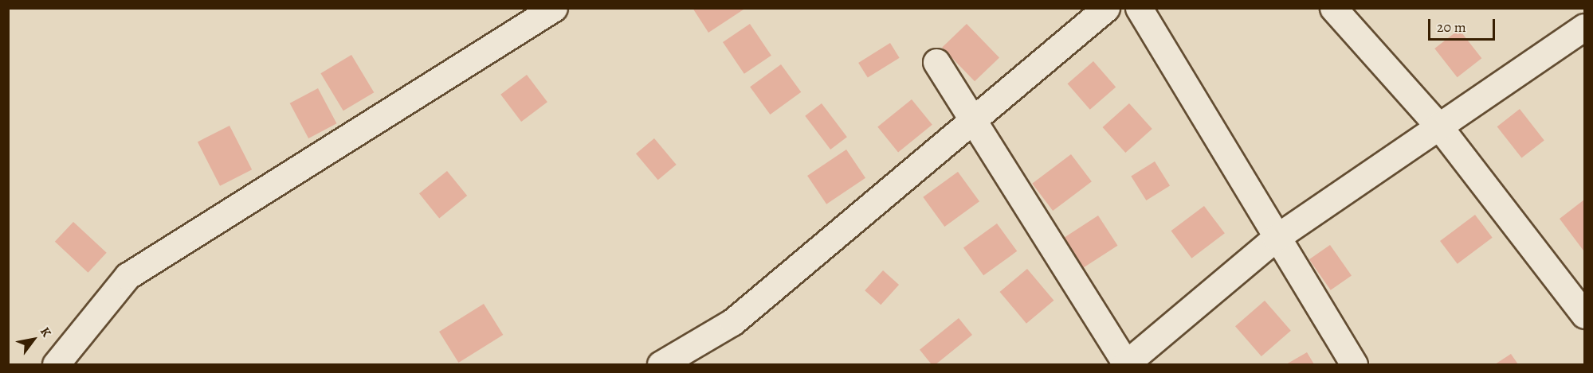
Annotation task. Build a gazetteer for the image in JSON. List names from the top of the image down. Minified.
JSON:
{"scale_bar":"20 m","north":"top right"}
